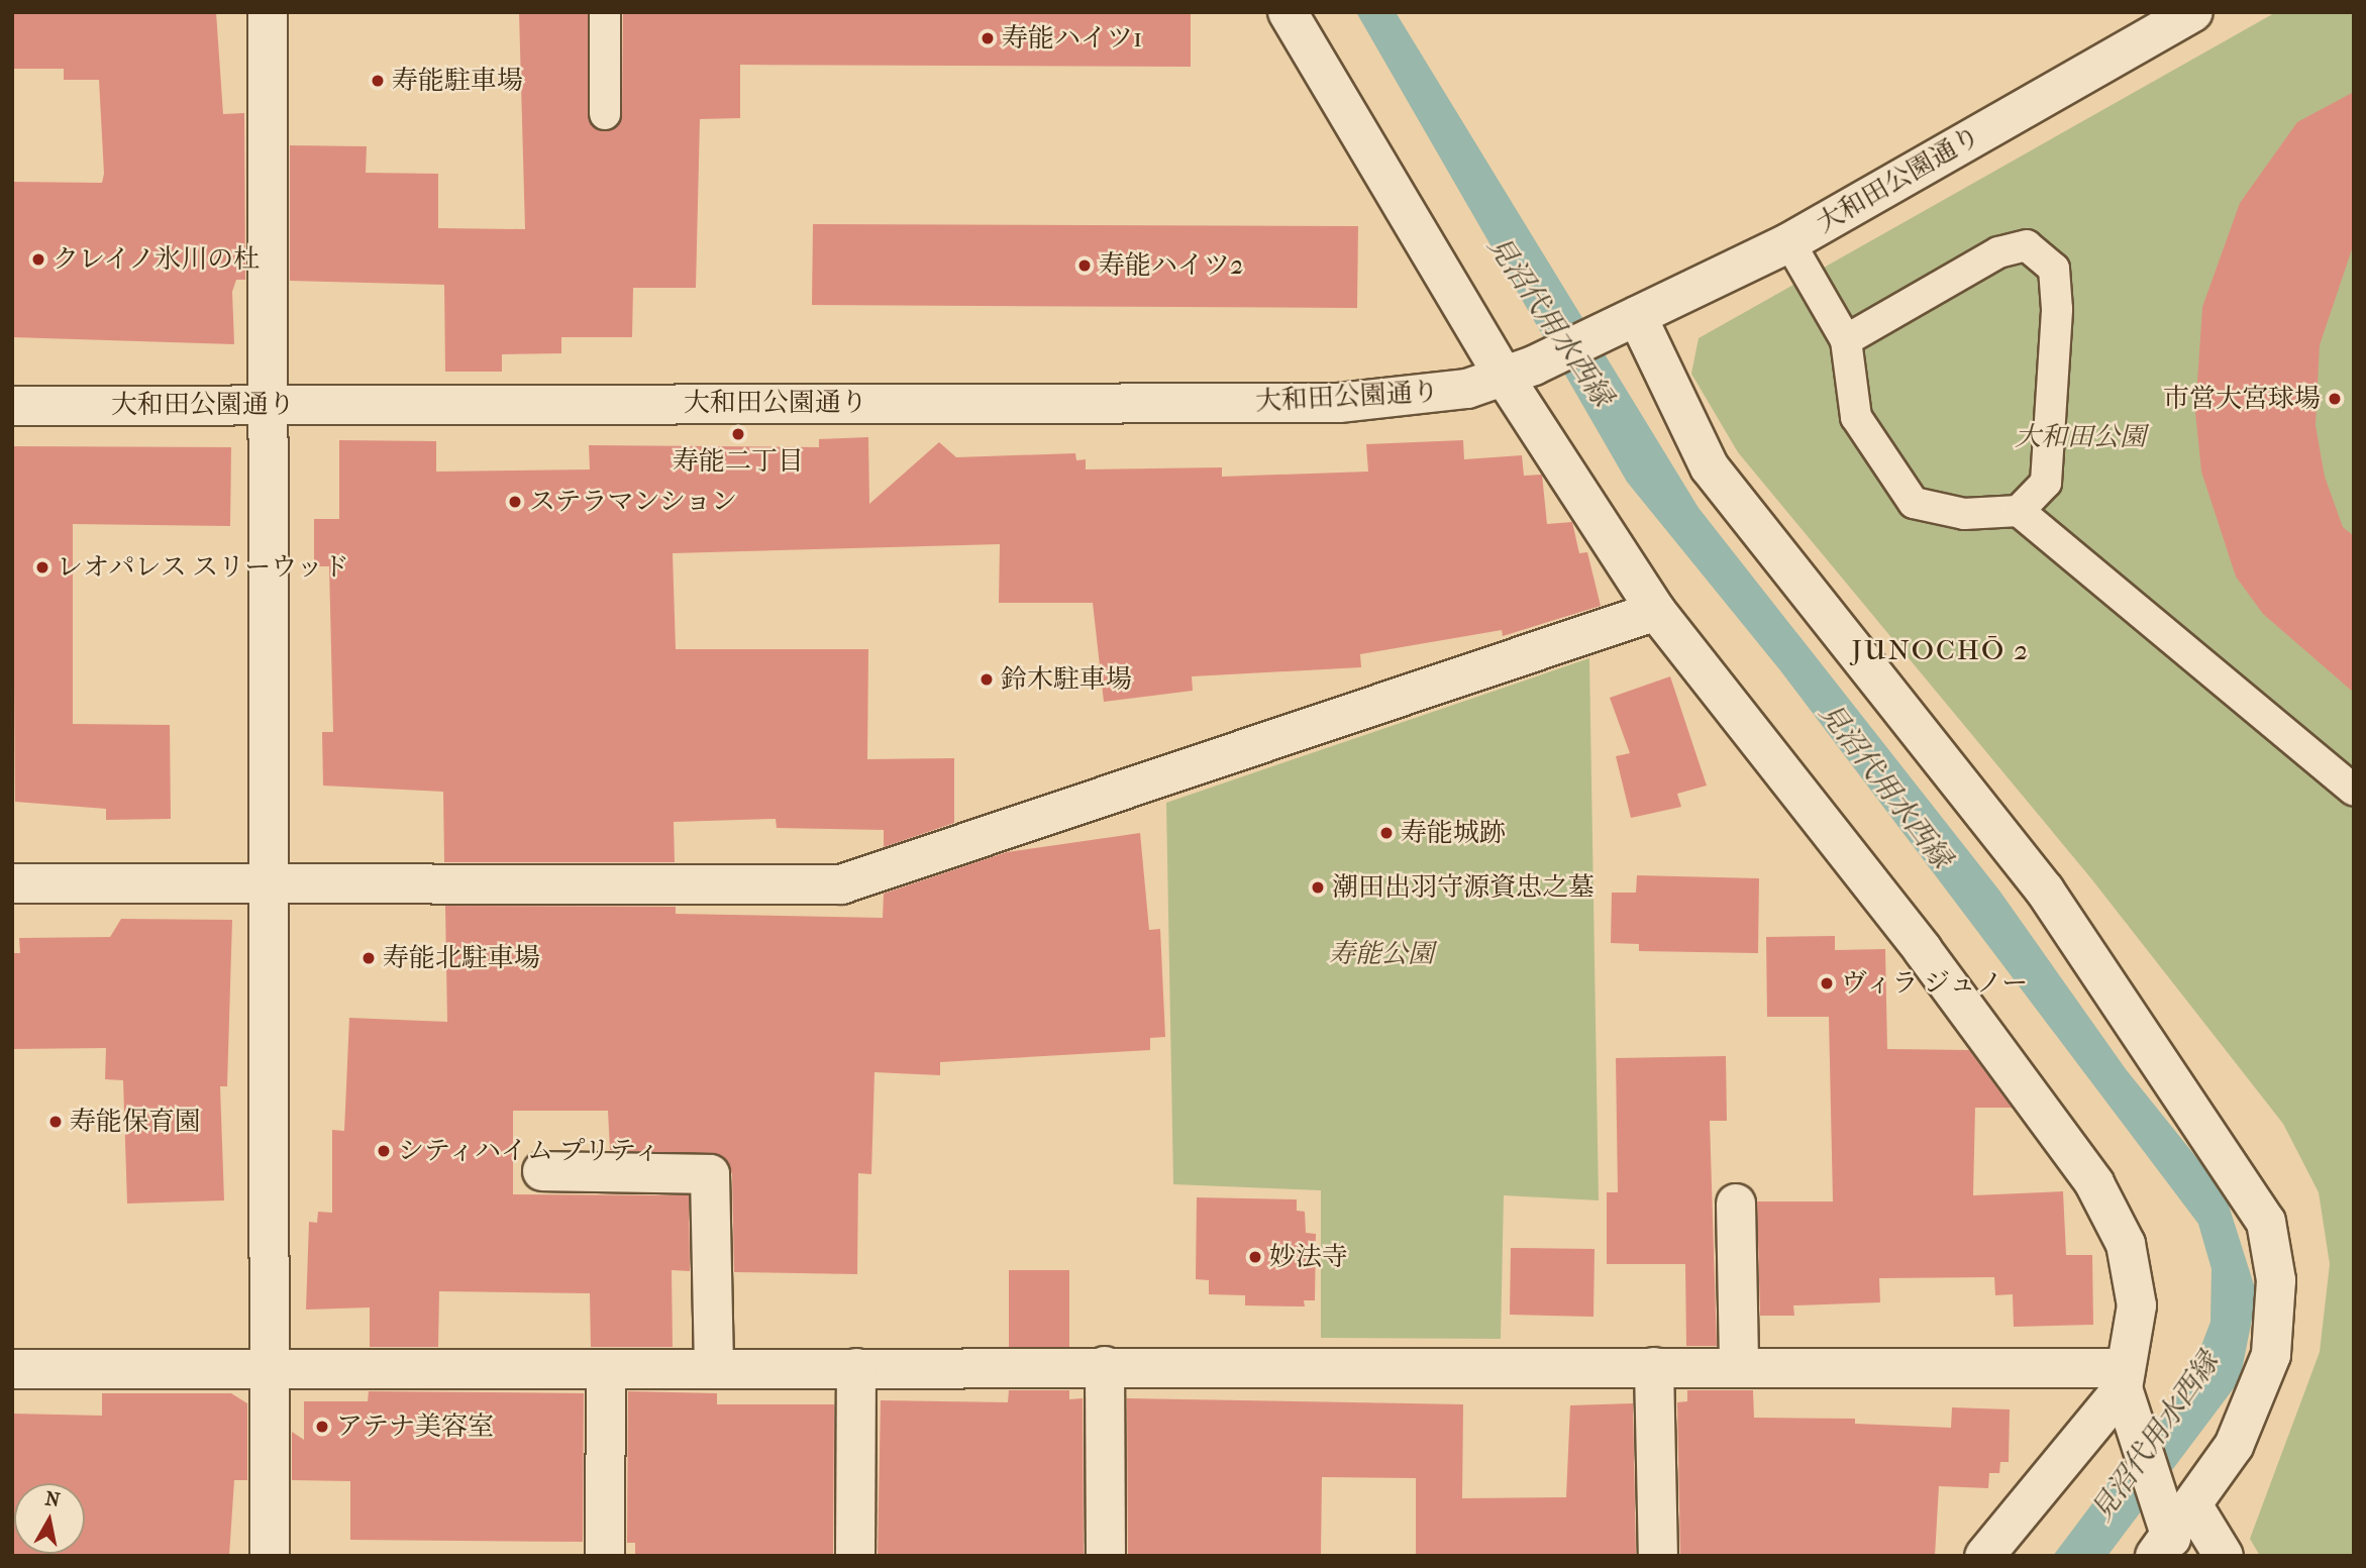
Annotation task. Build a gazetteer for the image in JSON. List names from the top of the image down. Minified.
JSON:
{"streets":{"street":["大和田公園通り"]},"districts":["JUNOCHŌ 2"],"water":["見沼代用水西縁"],"parks":["大和田公園","寿能公園"],"places":["寿能ハイツ1","寿能駐車場","クレイノ氷川の杜","寿能ハイツ2","市営大宮球場","寿能二丁目","ステラマンション","レオパレス スリーウッド","鈴木駐車場","寿能城跡","潮田出羽守源資忠之墓","寿能北駐車場","ヴィラ ジュノー","寿能保育園","シティハイム プリティ","妙法寺","アテナ美容室"],"north":"top"}
